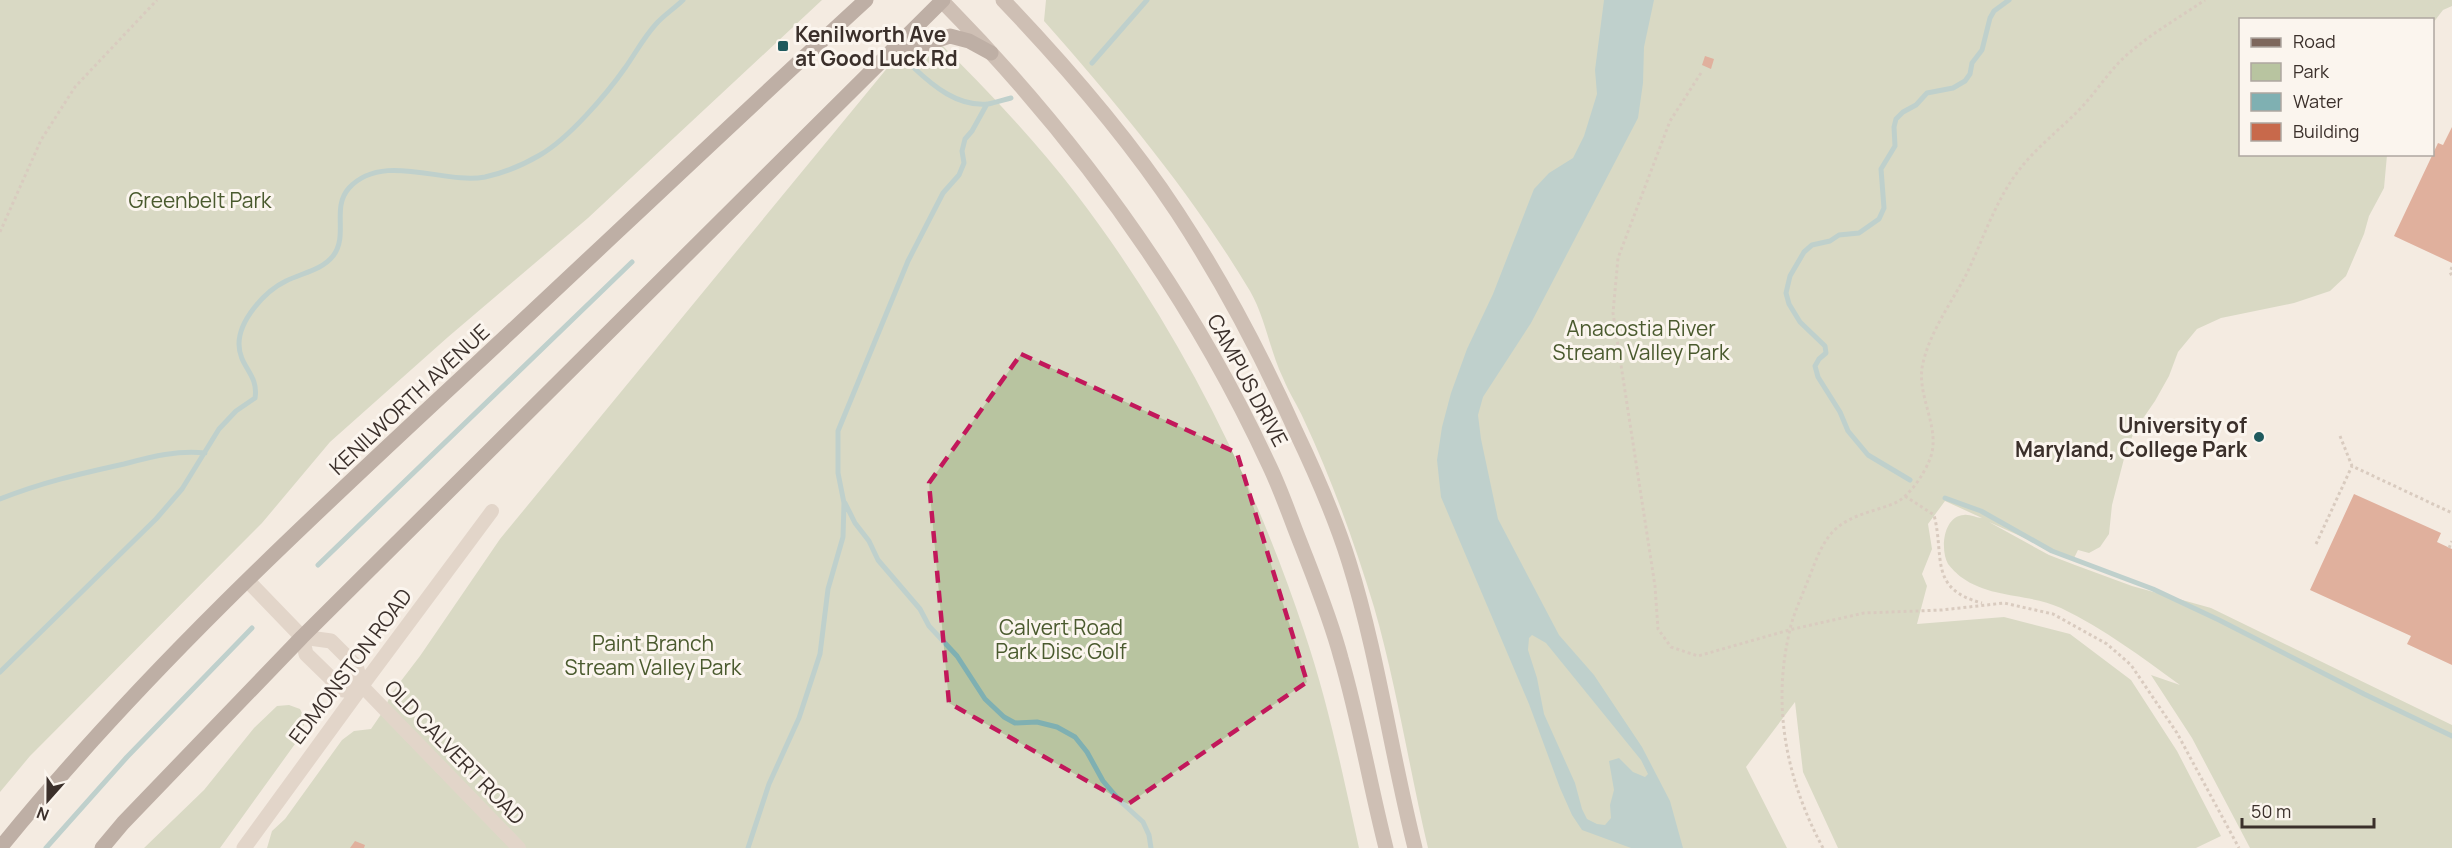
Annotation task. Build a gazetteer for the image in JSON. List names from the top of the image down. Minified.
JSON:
{"streets":{"main road":["CAMPUS DRIVE","KENILWORTH AVENUE"],"street":["EDMONSTON ROAD","OLD CALVERT ROAD"]},"crossings":[["KENILWORTH AVENUE","OLD CALVERT ROAD"],["EDMONSTON ROAD","OLD CALVERT ROAD"]],"parks":["Greenbelt Park","Anacostia River Stream Valley Park","Calvert Road Park Disc Golf","Paint Branch Stream Valley Park"],"places":{"transit":["Kenilworth Ave at Good Luck Rd"],"other":["University of Maryland, College Park"]},"legend":["Road","Park","Water","Building"],"scale_bar":"50 m","north":"bottom"}
